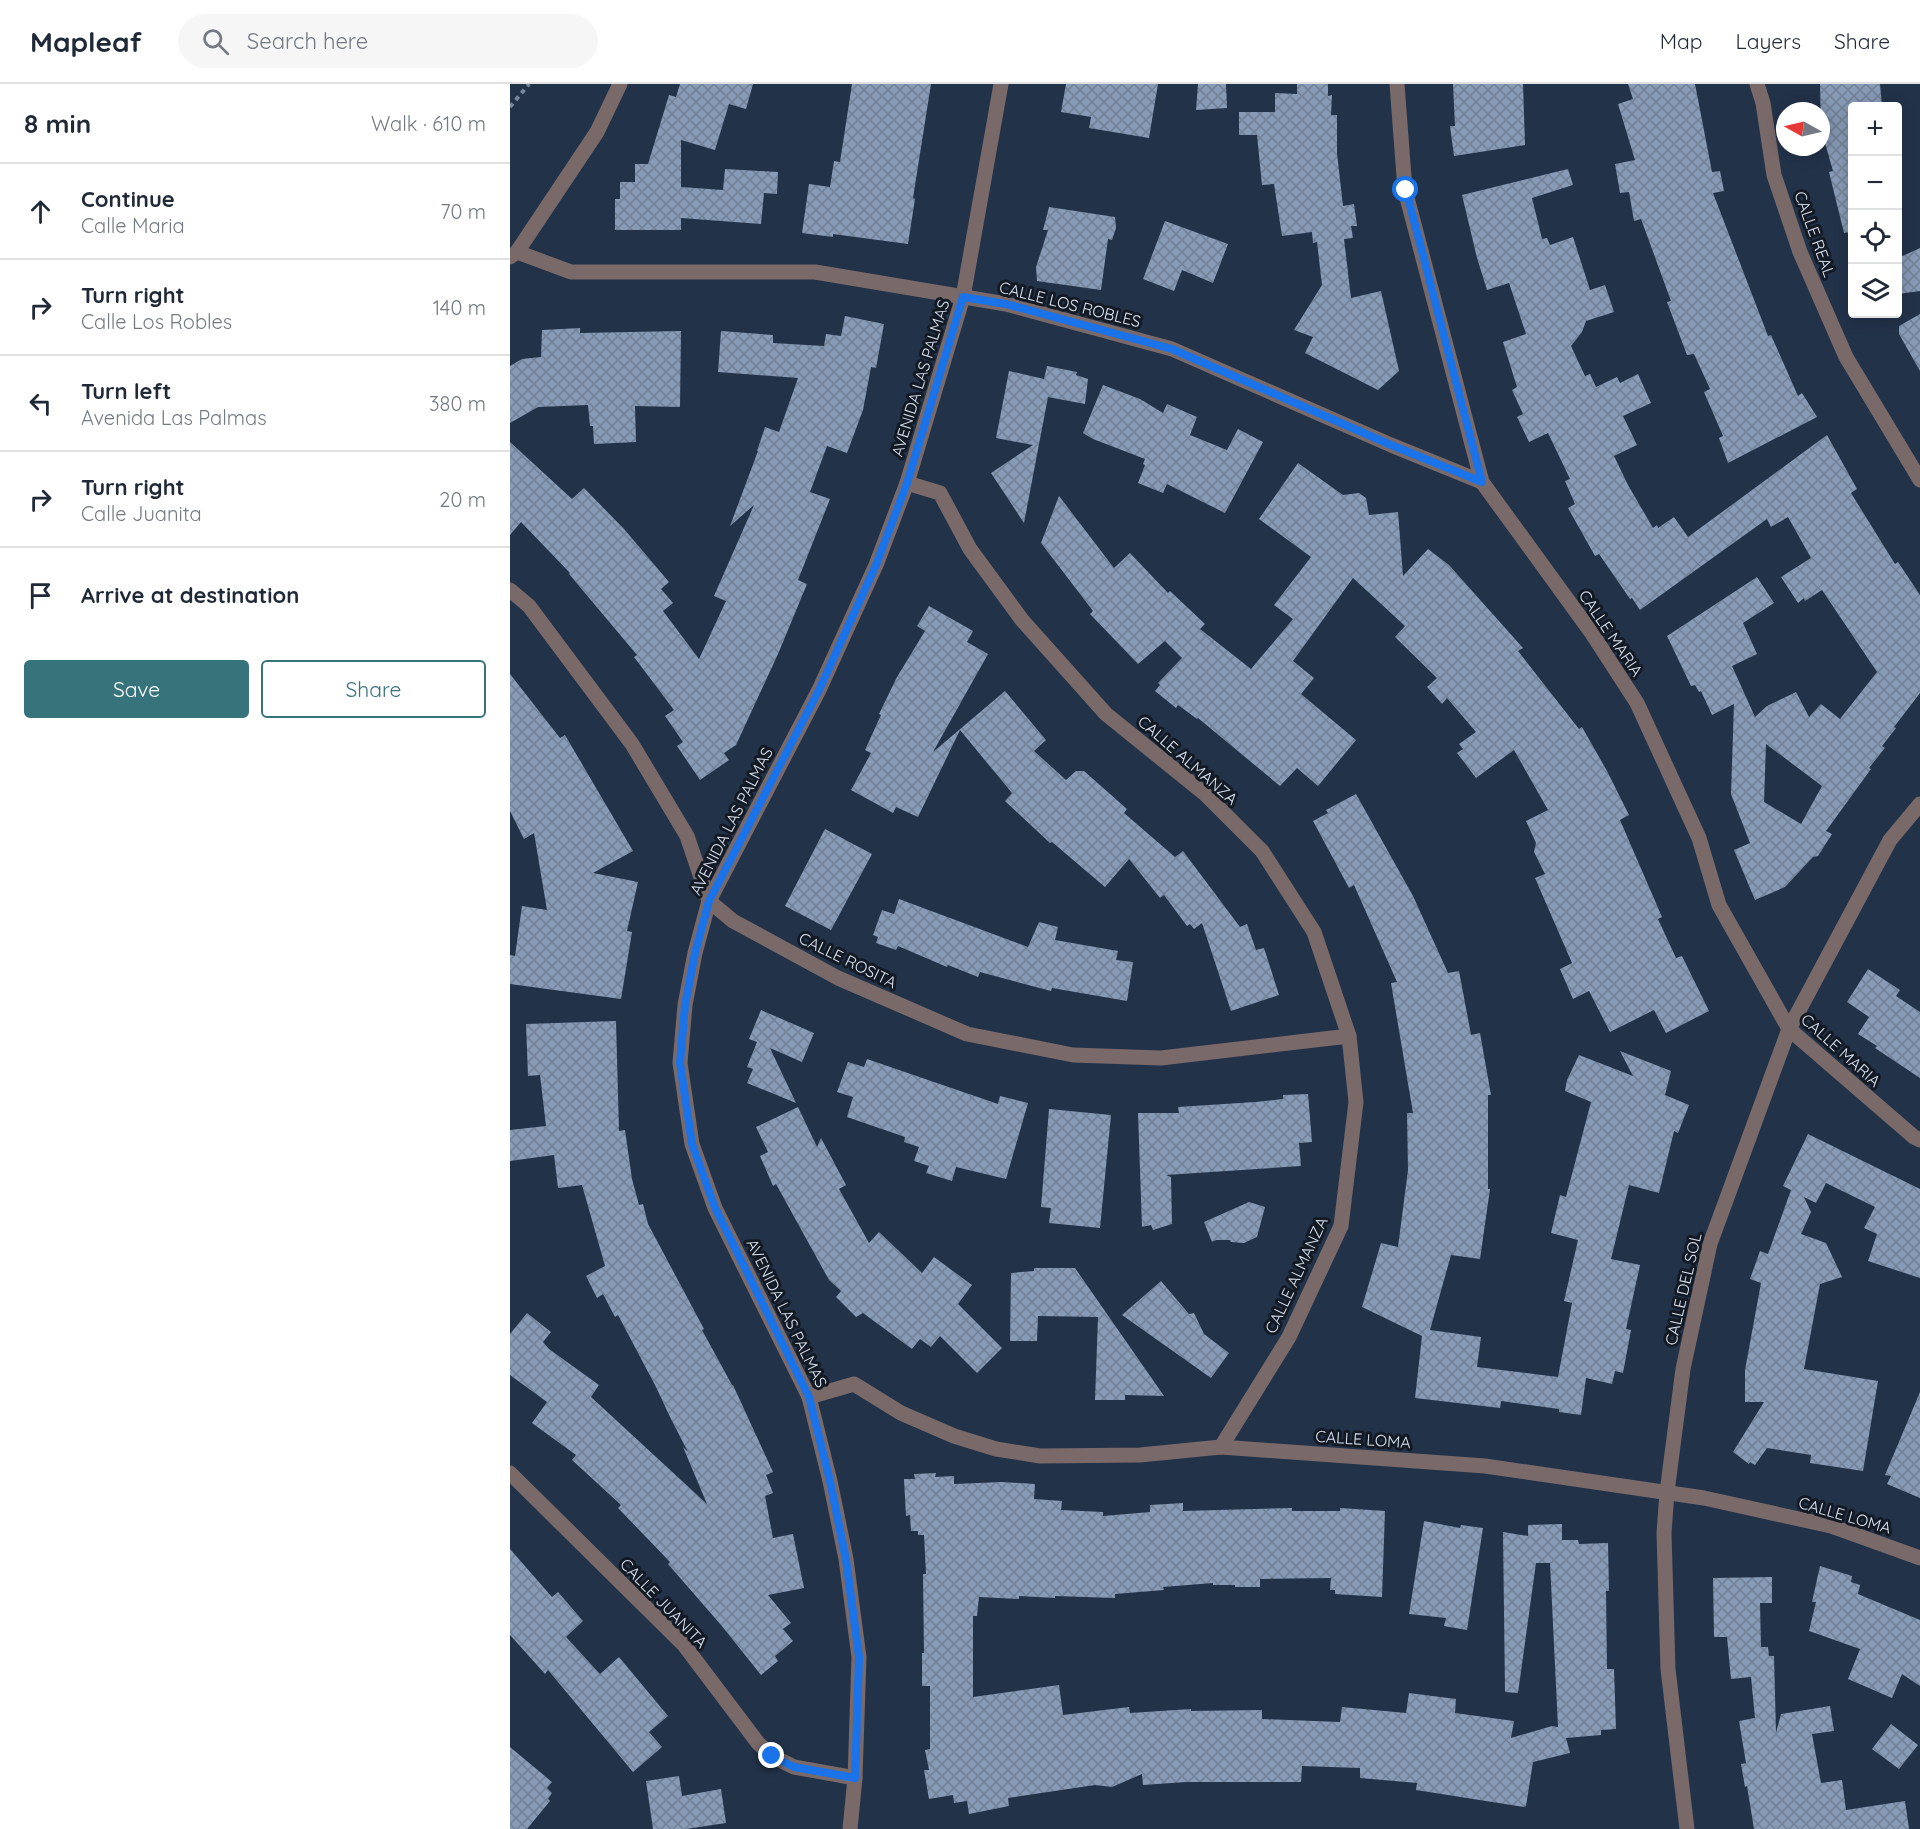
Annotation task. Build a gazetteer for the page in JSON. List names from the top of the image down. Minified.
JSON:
{"streets":{"street":["CALLE REAL","CALLE LOS ROBLES","AVENIDA LAS PALMAS","CALLE MARIA","CALLE ALMANZA","CALLE ROSITA","CALLE DEL SOL","CALLE LOMA","CALLE JUANITA"]},"crossings":[["CALLE LOS ROBLES","AVENIDA LAS PALMAS"],["CALLE LOS ROBLES","CALLE MARIA"],["AVENIDA LAS PALMAS","CALLE ALMANZA"],["AVENIDA LAS PALMAS","CALLE ROSITA"],["AVENIDA LAS PALMAS","CALLE LOMA"],["AVENIDA LAS PALMAS","CALLE JUANITA"],["CALLE MARIA","CALLE DEL SOL"],["CALLE ALMANZA","CALLE ROSITA"],["CALLE ALMANZA","CALLE LOMA"],["CALLE DEL SOL","CALLE LOMA"]],"north":"left","page":{"header":"Mapleaf","search":"Search here","nav":["Map","Layers","Share"],"heading":["8 min","Walk · 610 m"],"map_buttons":["+","−"],"list":[["Continue","Calle Maria","70 m"],["Turn right","Calle Los Robles","140 m"],["Turn left","Avenida Las Palmas","380 m"],["Turn right","Calle Juanita","20 m"],"Arrive at destination"],"buttons":["Save","Share"]}}
